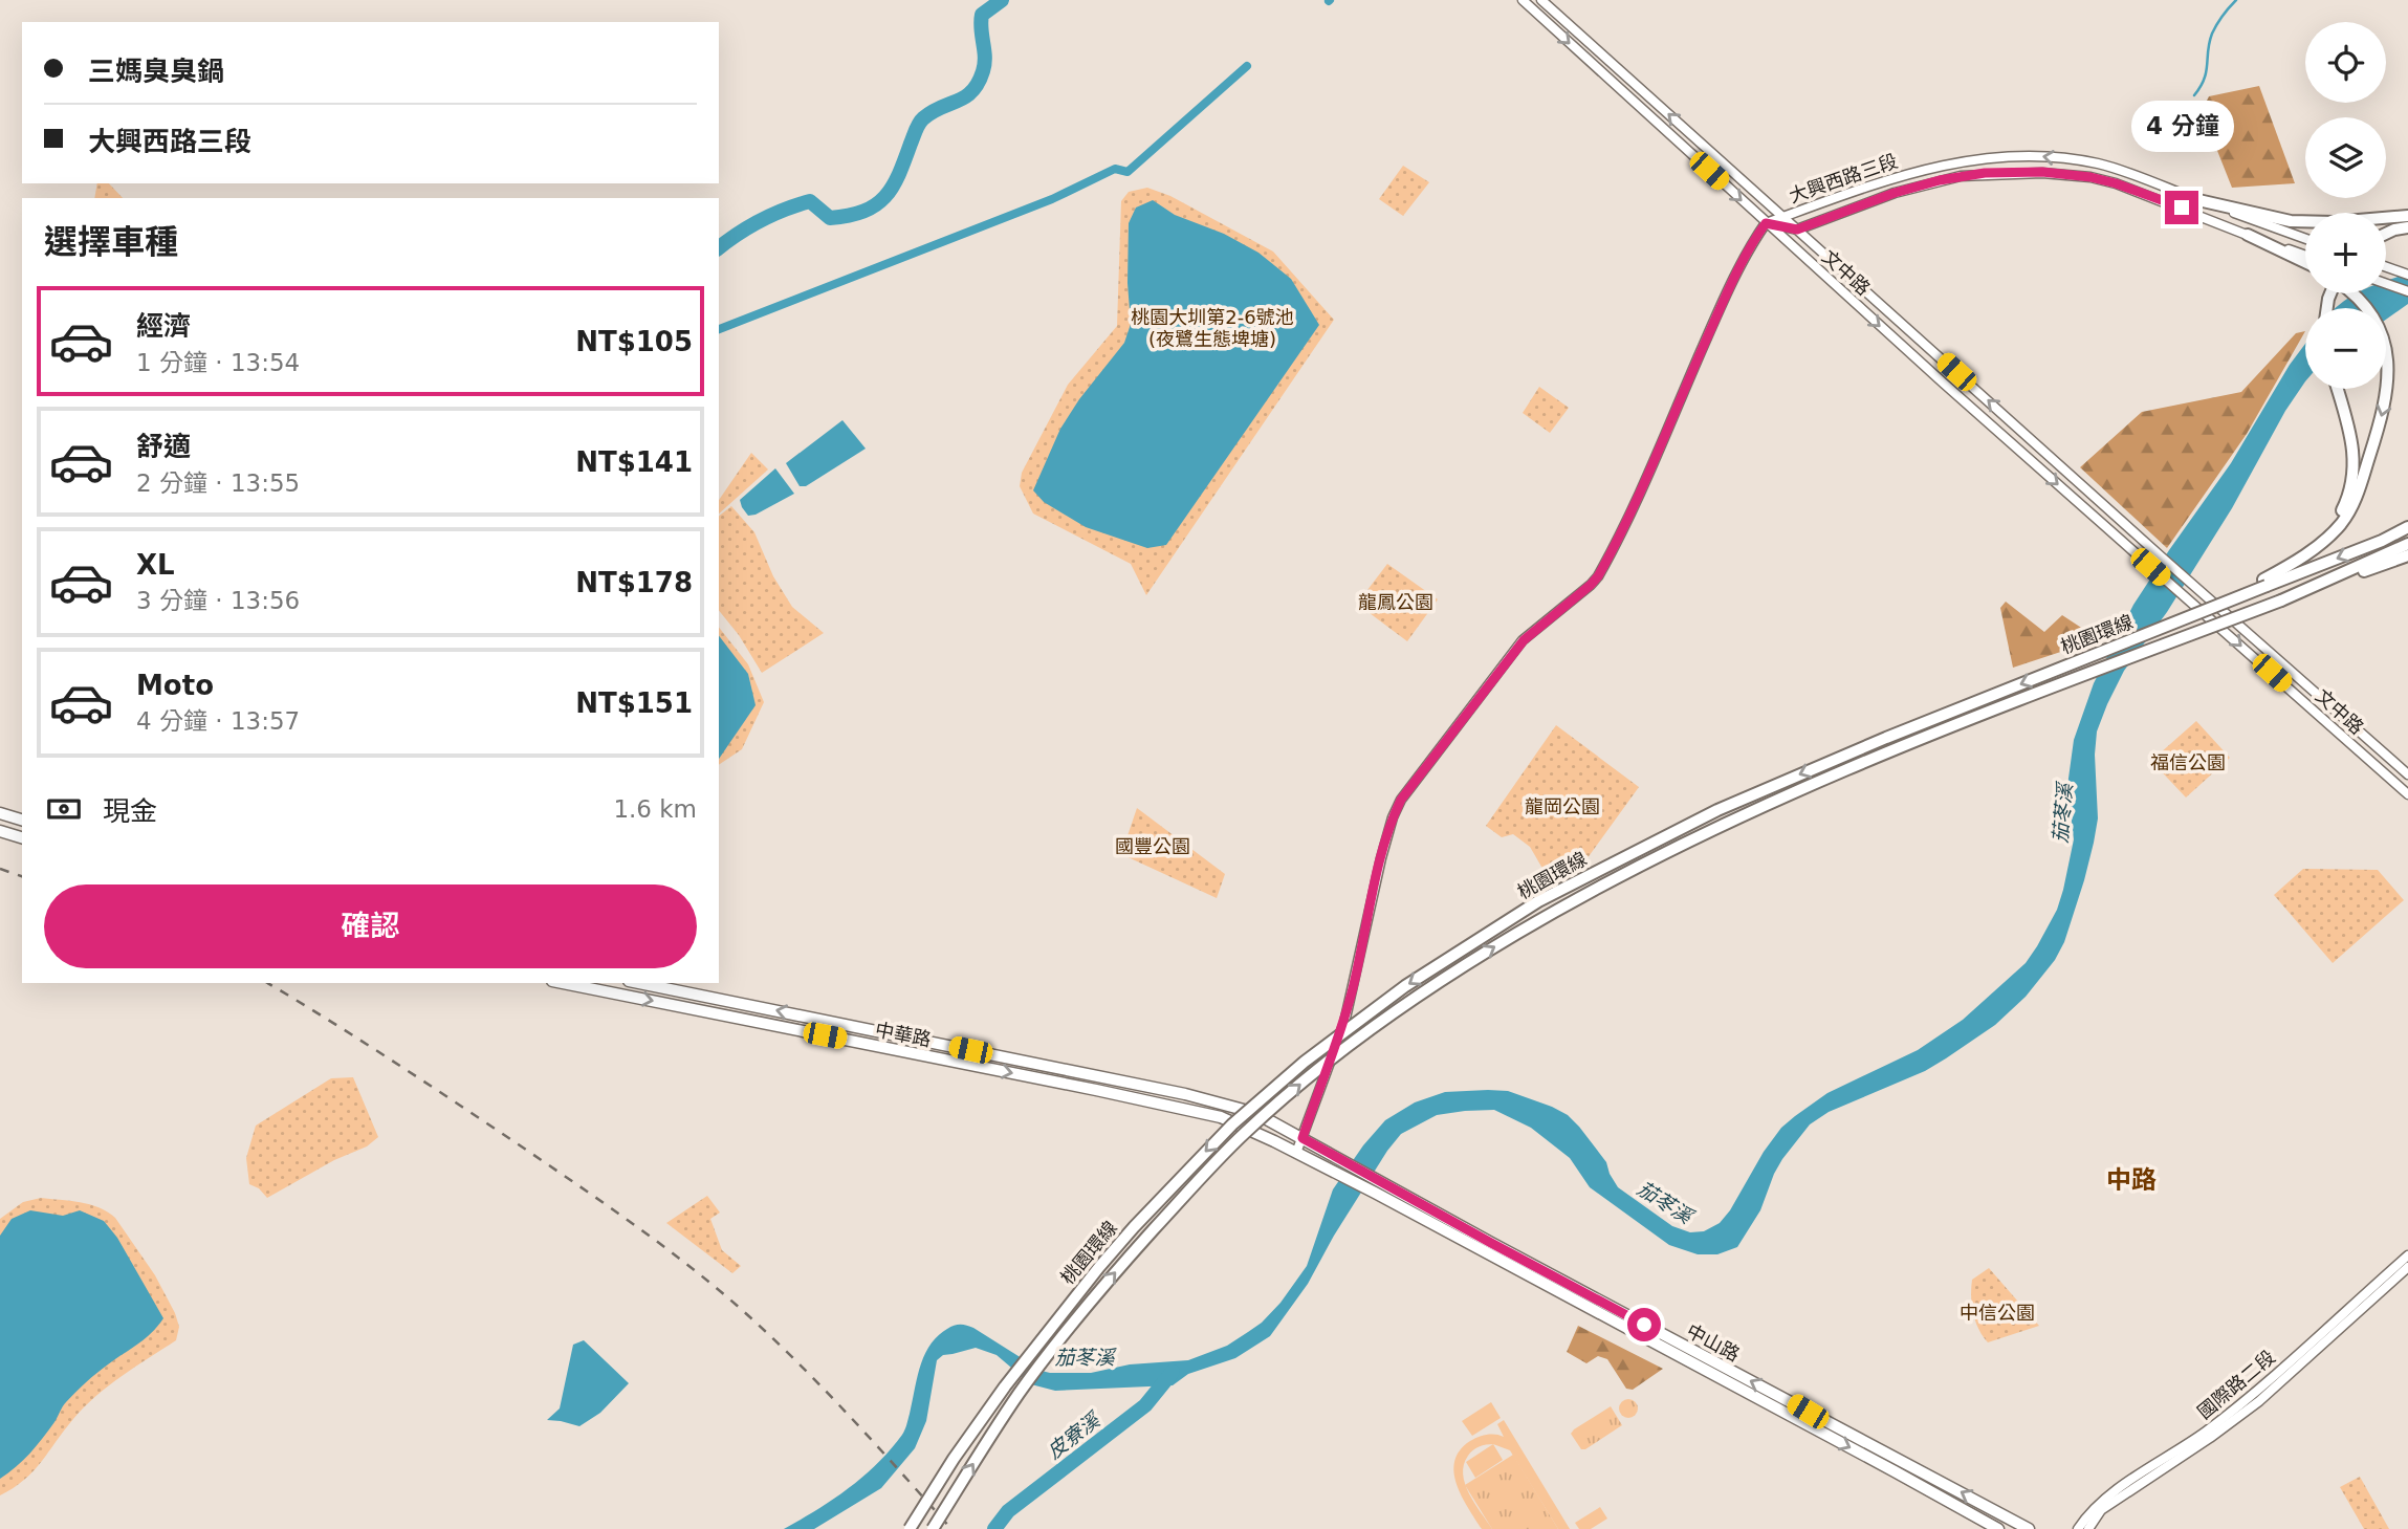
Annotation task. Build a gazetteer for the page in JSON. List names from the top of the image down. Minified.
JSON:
{"streets":{"highway":["桃園環線"],"main road":["中華路","中山路"],"street":["大興西路三段","文中路","國際路二段"]},"crossings":[["大興西路三段","文中路"],["中華路","中山路"]],"districts":["中路"],"water":["茄苳溪","皮寮溪"],"parks":["桃園大圳第2-6號池 (夜鷺生態埤塘)","龍鳳公園","福信公園","龍岡公園","國豐公園","中信公園"],"page":{"map_buttons":["+","−"],"banner":["三媽臭臭鍋","大興西路三段"],"bubble":"4 分鐘","heading":"選擇車種","list":[{"name":"經濟","note":"1 分鐘 · 13:54","value":"NT$105"},{"name":"舒適","note":"2 分鐘 · 13:55","value":"NT$141"},{"name":"XL","note":"3 分鐘 · 13:56","value":"NT$178"},{"name":"Moto","note":"4 分鐘 · 13:57","value":"NT$151"}],"pay":["現金","1.6 km"],"buttons":"確認"}}
